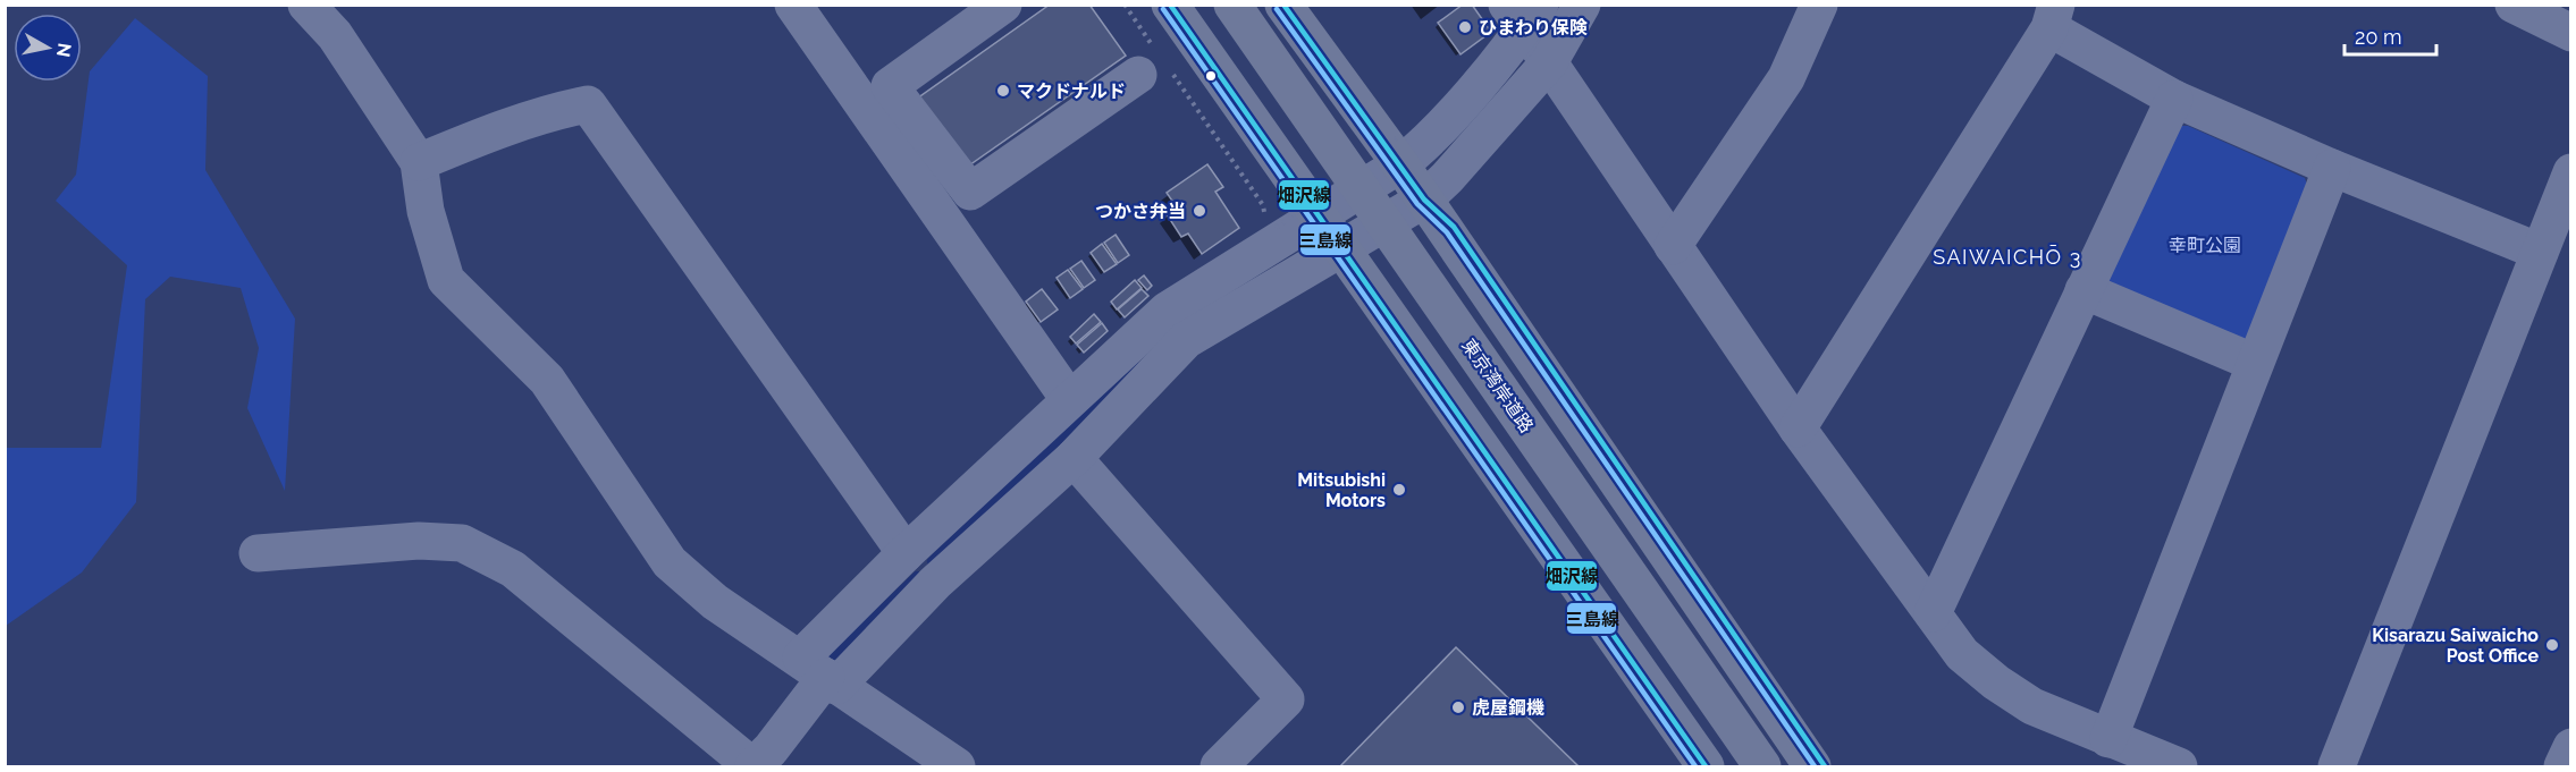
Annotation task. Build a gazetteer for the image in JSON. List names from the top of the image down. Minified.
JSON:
{"streets":{"highway":["東京湾岸道路"]},"districts":["SAIWAICHŌ 3"],"parks":["幸町公園"],"places":["ひまわり保険","マクドナルド","つかさ弁当","Mitsubishi Motors","Kisarazu Saiwaicho Post Office","虎屋鋼機"],"lines":["transit line 畑沢線","transit line 三島線"],"scale_bar":"20 m","north":"right"}
